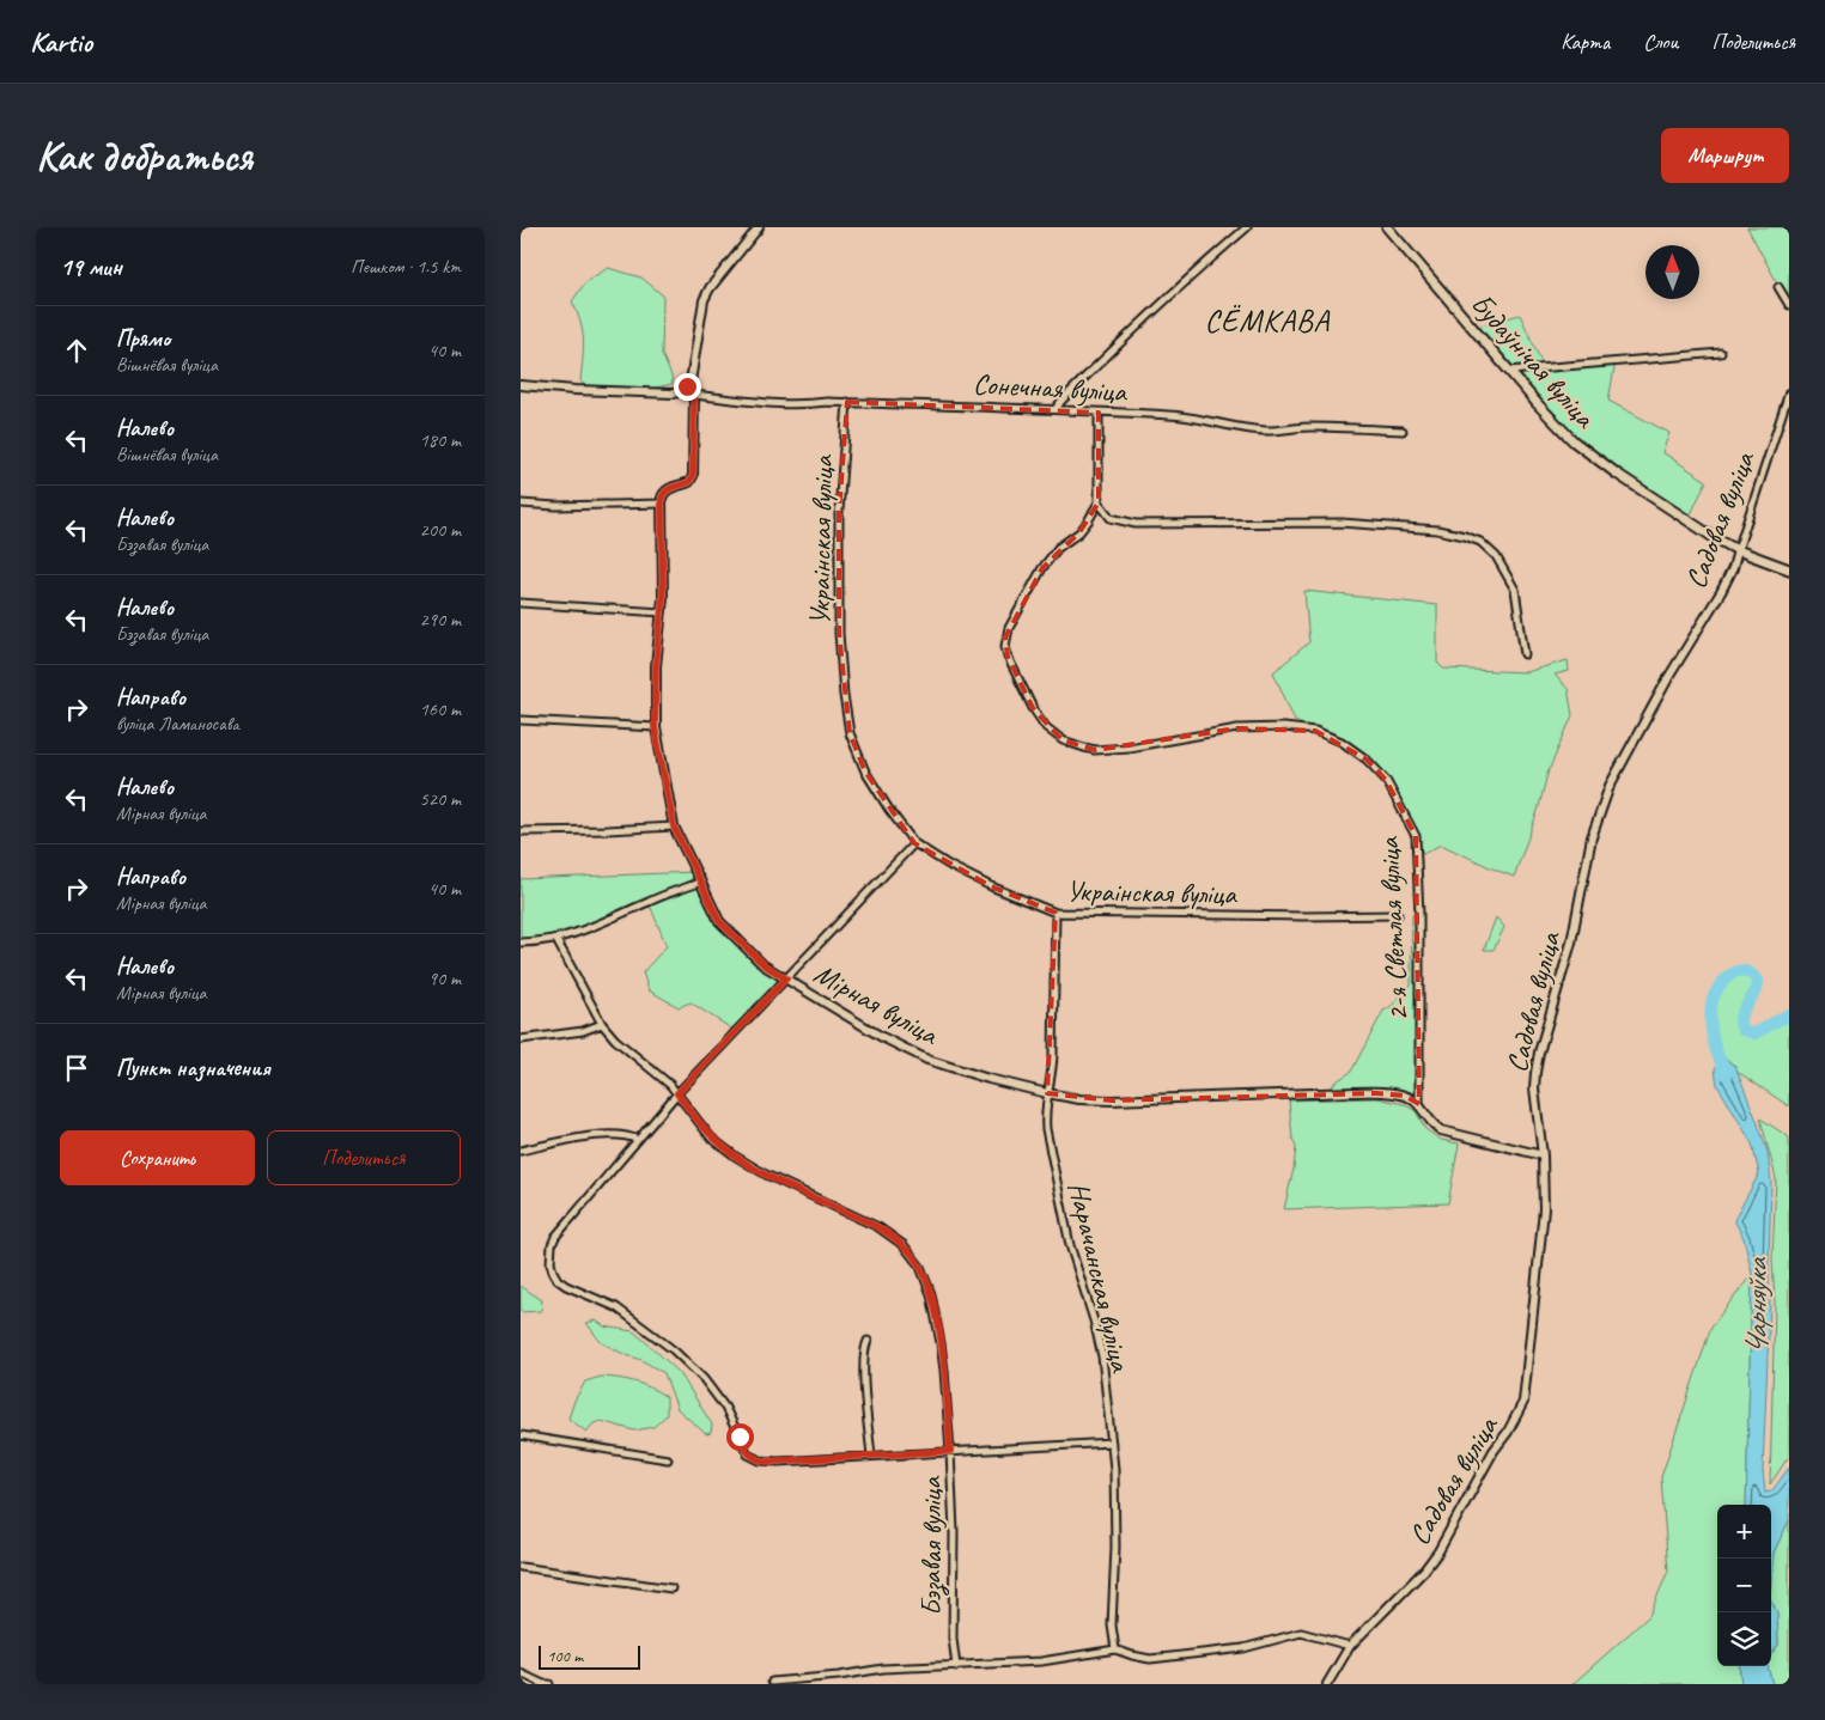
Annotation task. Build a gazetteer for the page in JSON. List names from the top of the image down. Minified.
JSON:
{"streets":{"main road":["Будаўнічая вуліца"],"street":["Сонечная вуліца","Садовая вуліца","Украінская вуліца","2-я Светлая вуліца","Мірная вуліца","Нарачанская вуліца","Бэзавая вуліца"]},"crossings":[["Будаўнічая вуліца","Садовая вуліца"],["Сонечная вуліца","Украінская вуліца"],["Украінская вуліца","Нарачанская вуліца"],["2-я Светлая вуліца","Мірная вуліца"],["Мірная вуліца","Нарачанская вуліца"]],"districts":["СЁМКАВА"],"water":["Чарняўка"],"scale_bar":"100 m","north":"top","page":{"header":"Kartio","nav":["Карта","Слои","Поделиться"],"buttons":["Маршрут",["Сохранить","Поделиться"]],"title":"Как добраться","heading":["19 мин","Пешком · 1.5 km"],"list":[["Прямо","Вішнёвая вуліца","40 m"],["Налево","Вішнёвая вуліца","180 m"],["Налево","Бэзавая вуліца","200 m"],["Налево","Бэзавая вуліца","290 m"],["Направо","вуліца Ламаносава","160 m"],["Налево","Мірная вуліца","520 m"],["Направо","Мірная вуліца","40 m"],["Налево","Мірная вуліца","90 m"],"Пункт назначения"],"map_buttons":["+","−"],"scale":"100 m"}}
